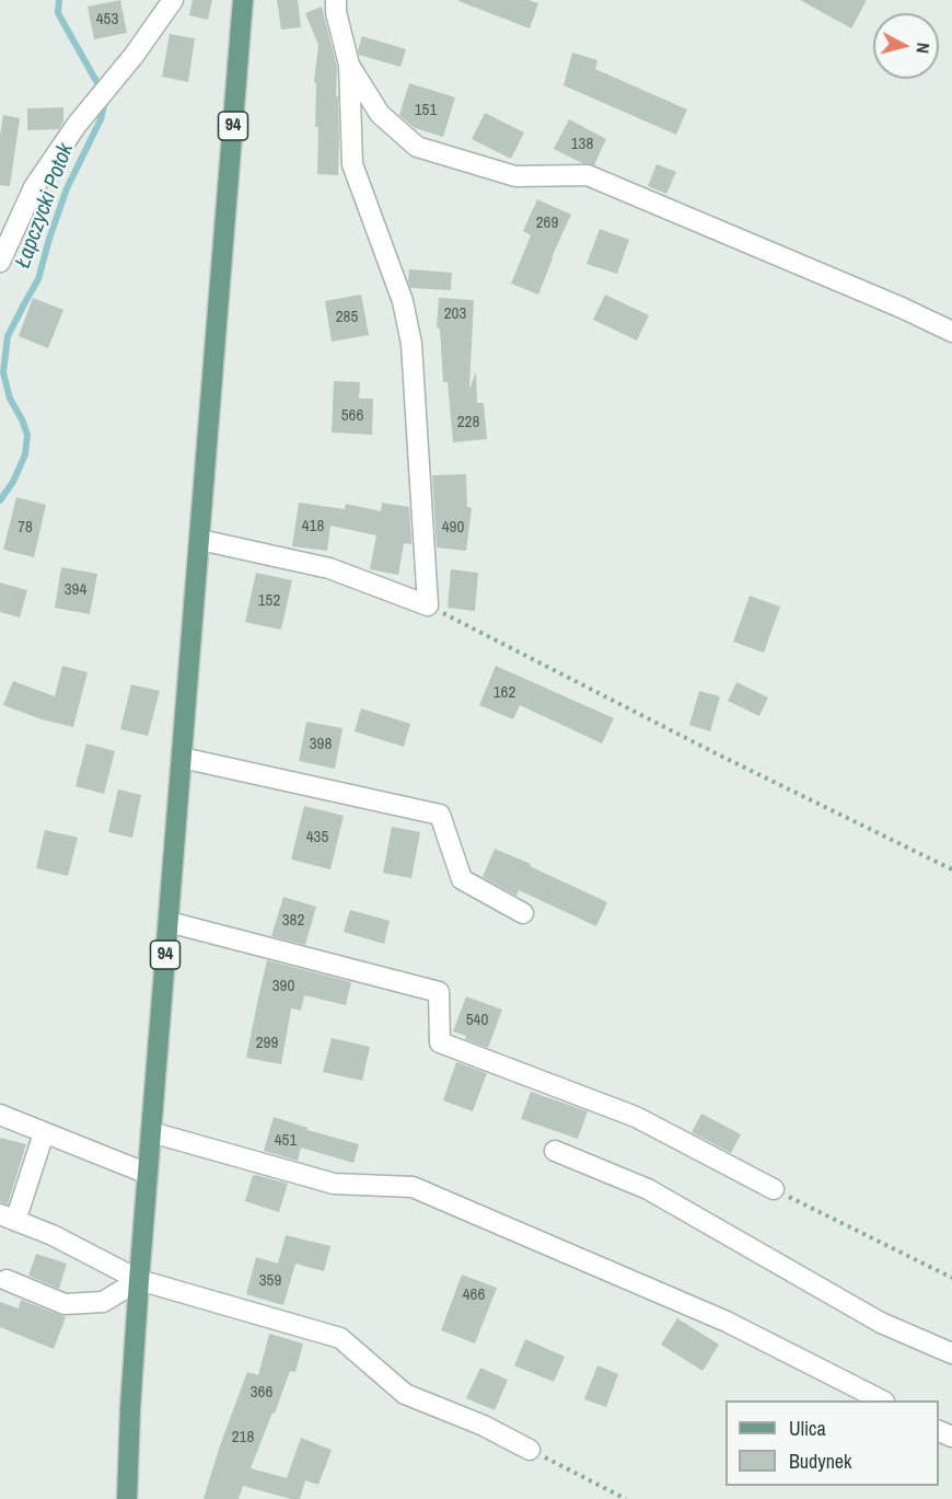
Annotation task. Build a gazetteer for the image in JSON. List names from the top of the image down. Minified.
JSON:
{"streets":{"main road":["94"]},"water":["Łapczycki Potok"],"house_numbers":["453","151","138","269","203","285","566","228","418","78","490","394","152","162","398","435","382","390","540","299","451","359","466","366","218"],"legend":["Ulica","Budynek"],"north":"right"}
